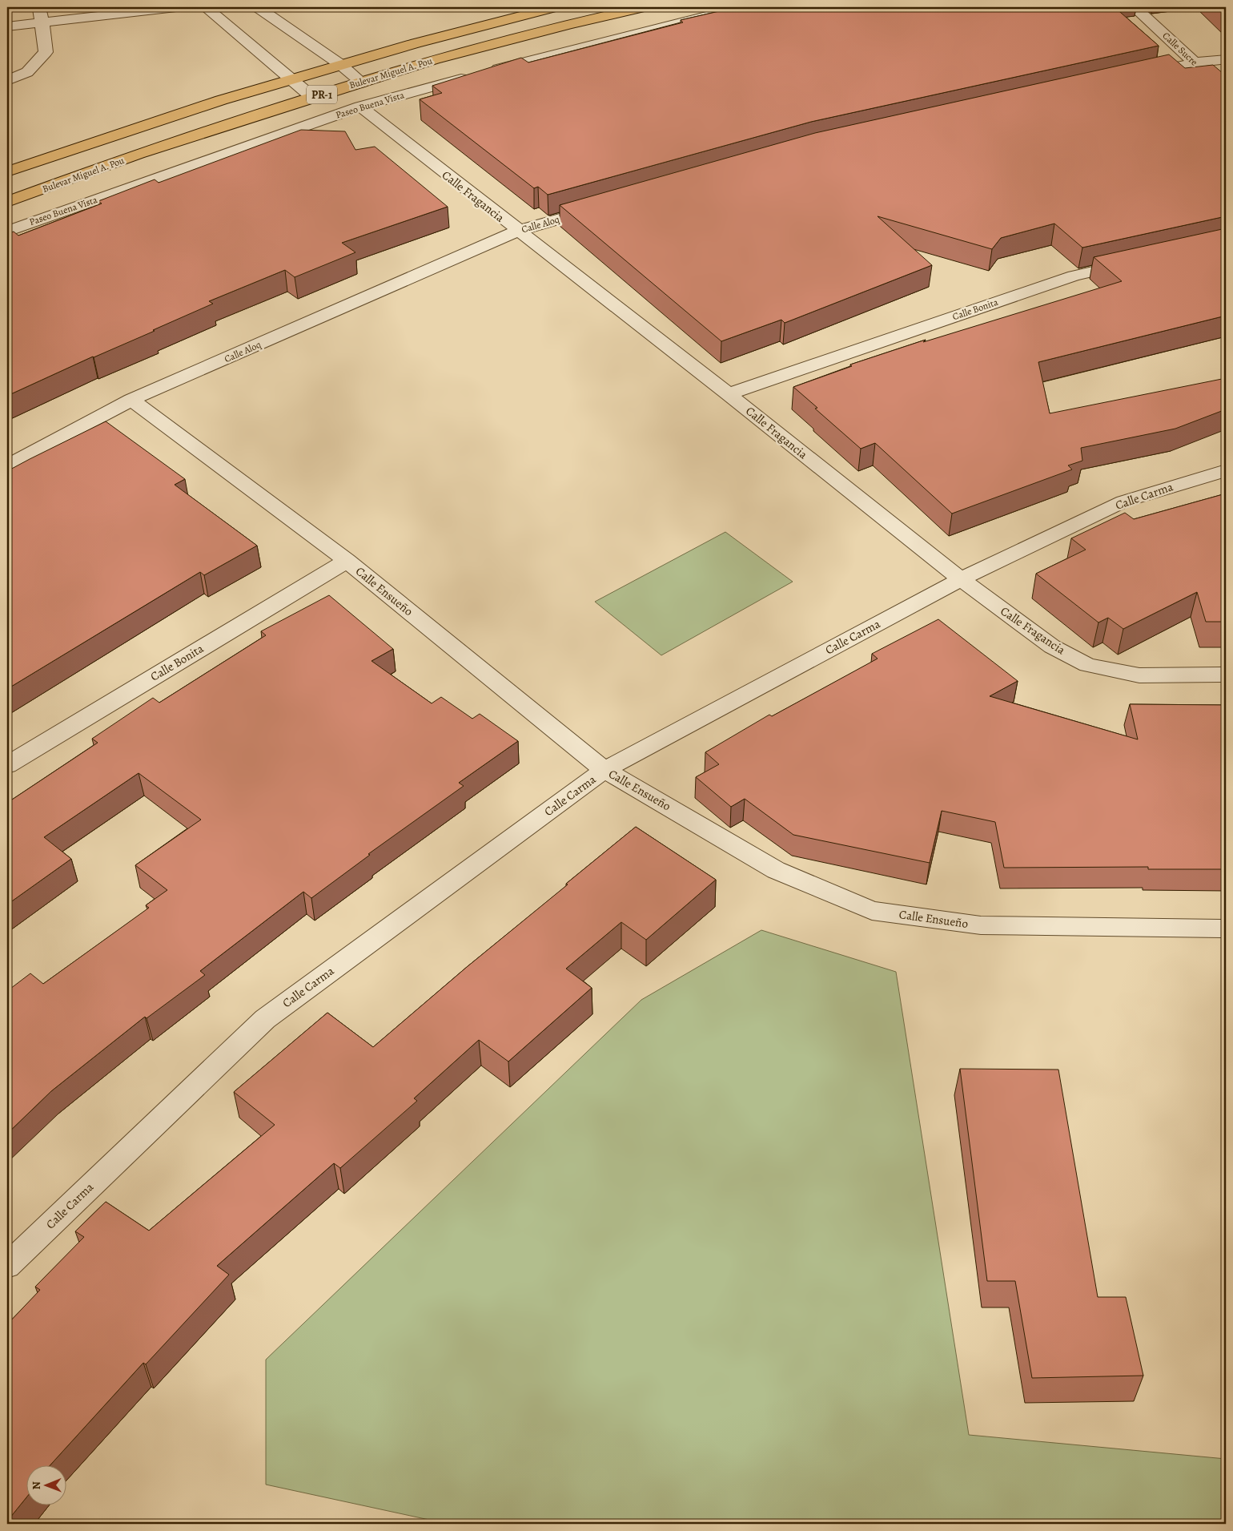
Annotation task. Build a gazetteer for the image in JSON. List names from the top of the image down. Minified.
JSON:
{"streets":{"main road":["Bulevar Miguel A. Pou","PR-1"],"street":["Calle Sucre","Paseo Buena Vista","Calle Fragancia","Calle Aloq","Calle Bonita","Calle Carma","Calle Ensueño"]},"crossings":[["Paseo Buena Vista","Calle Fragancia"],["Calle Fragancia","Calle Aloq"],["Calle Fragancia","Calle Bonita"],["Calle Fragancia","Calle Carma"],["Calle Aloq","Calle Ensueño"],["Calle Bonita","Calle Ensueño"],["Calle Carma","Calle Ensueño"]],"north":"left"}
